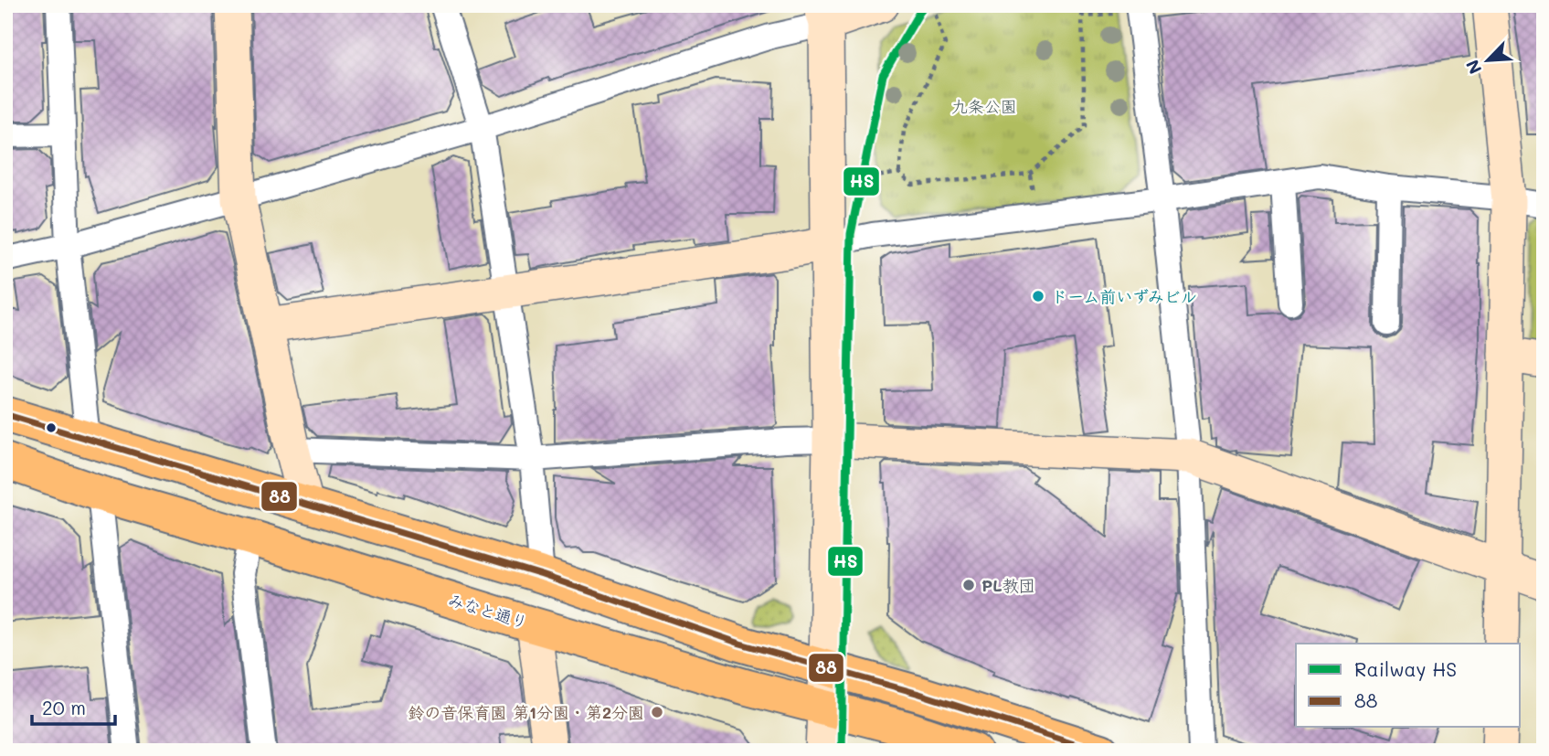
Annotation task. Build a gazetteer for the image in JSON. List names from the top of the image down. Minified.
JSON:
{"streets":{"highway":["みなと通り"]},"parks":["九条公園"],"places":["ドーム前いずみビル","PL教団","鈴の音保育園 第1分園・第2分園"],"lines":["rail line HS","transit line 88"],"legend":["Railway HS","88"],"scale_bar":"20 m","north":"bottom left"}
